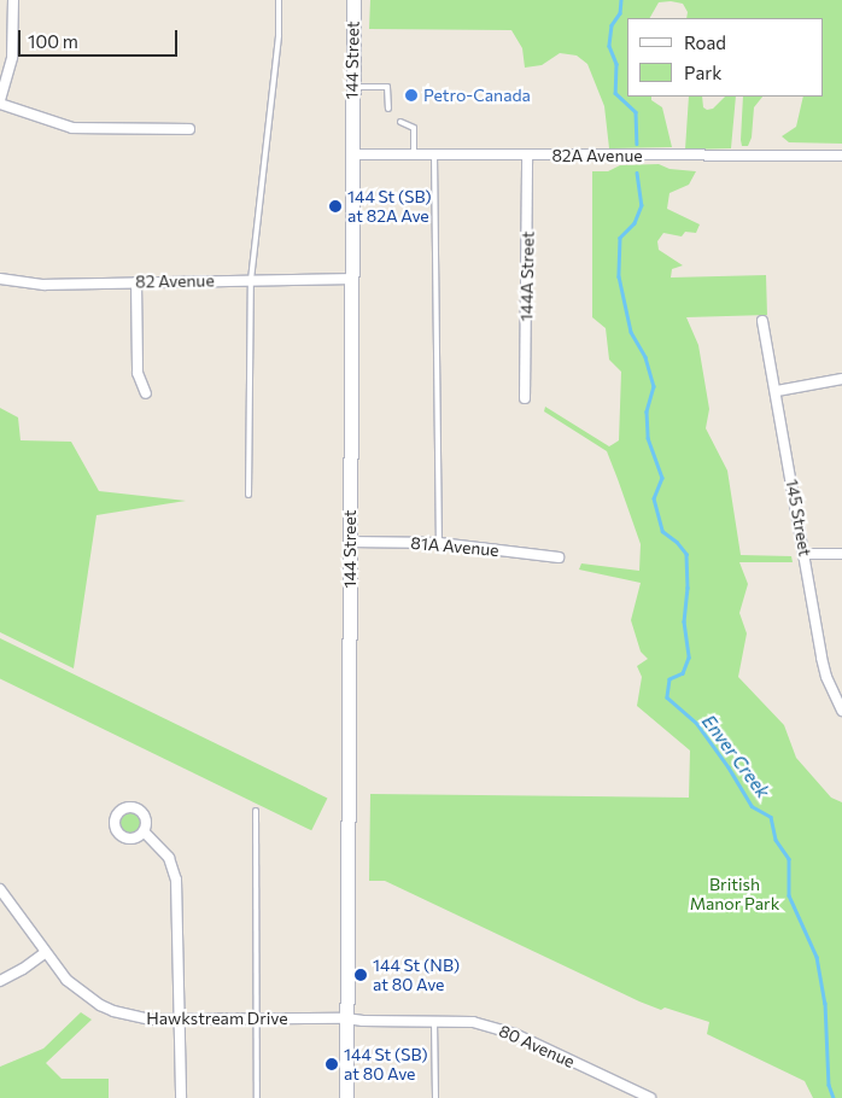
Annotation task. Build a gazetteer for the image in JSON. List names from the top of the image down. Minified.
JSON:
{"streets":{"main road":["144 Street"],"street":["82A Avenue","144A Street","82 Avenue","145 Street","81A Avenue","Hawkstream Drive","80 Avenue"]},"crossings":[["144 Street","82A Avenue"],["144 Street","82 Avenue"],["144 Street","81A Avenue"],["144 Street","Hawkstream Drive"],["144 Street","80 Avenue"],["82A Avenue","144A Street"],["Hawkstream Drive","80 Avenue"]],"water":["Enver Creek"],"parks":["British Manor Park"],"places":["Petro-Canada","144 St (SB) at 82A Ave","144 St (NB) at 80 Ave","144 St (SB) at 80 Ave"],"legend":["Road","Park"],"scale_bar":"100 m"}
